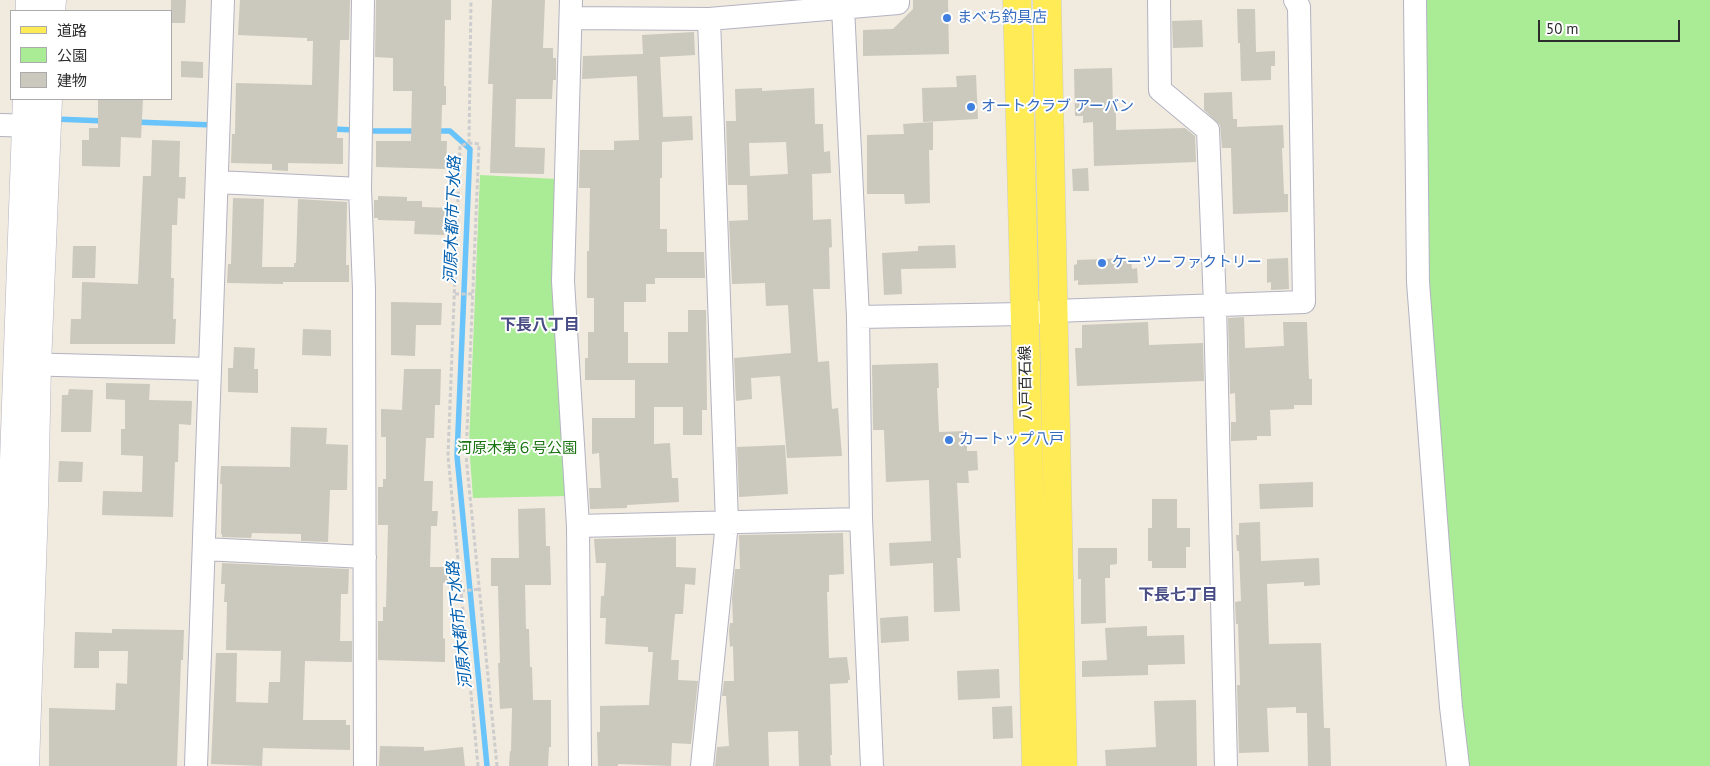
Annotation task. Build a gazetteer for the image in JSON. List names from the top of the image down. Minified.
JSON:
{"streets":{"main road":["八戸百石線"]},"districts":["下長八丁目","下長七丁目"],"water":["河原木都市下水路"],"parks":["河原木第６号公園"],"places":["まべち釣具店","オートクラブ アーバン","ケーツーファクトリー","カートップ八戸"],"legend":["道路","公園","建物"],"scale_bar":"50 m"}
